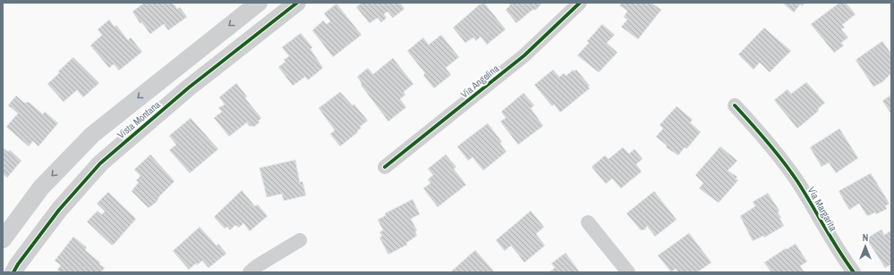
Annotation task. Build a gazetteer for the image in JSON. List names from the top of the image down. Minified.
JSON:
{"streets":{"street":["Via Angelina","Vista Montana","Via Margarita"]},"north":"top"}
